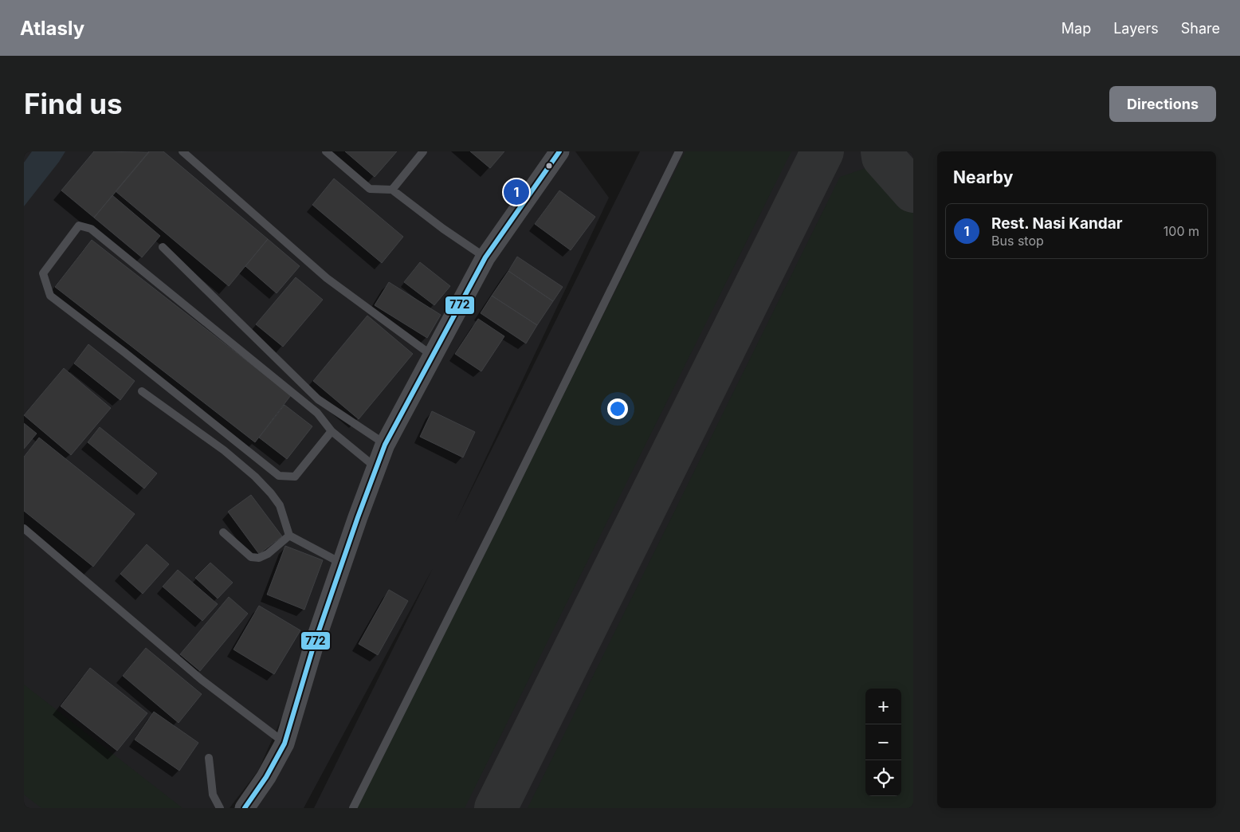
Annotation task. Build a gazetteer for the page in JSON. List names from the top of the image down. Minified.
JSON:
{"lines":["transit line 772"],"page":{"header":"Atlasly","nav":["Map","Layers","Share"],"buttons":"Directions","title":"Find us","heading":"Nearby","pins":"1","list":[{"mark":"1","name":"Rest. Nasi Kandar","note":"Bus stop","value":"100 m"}],"map_buttons":["+","−"]}}
